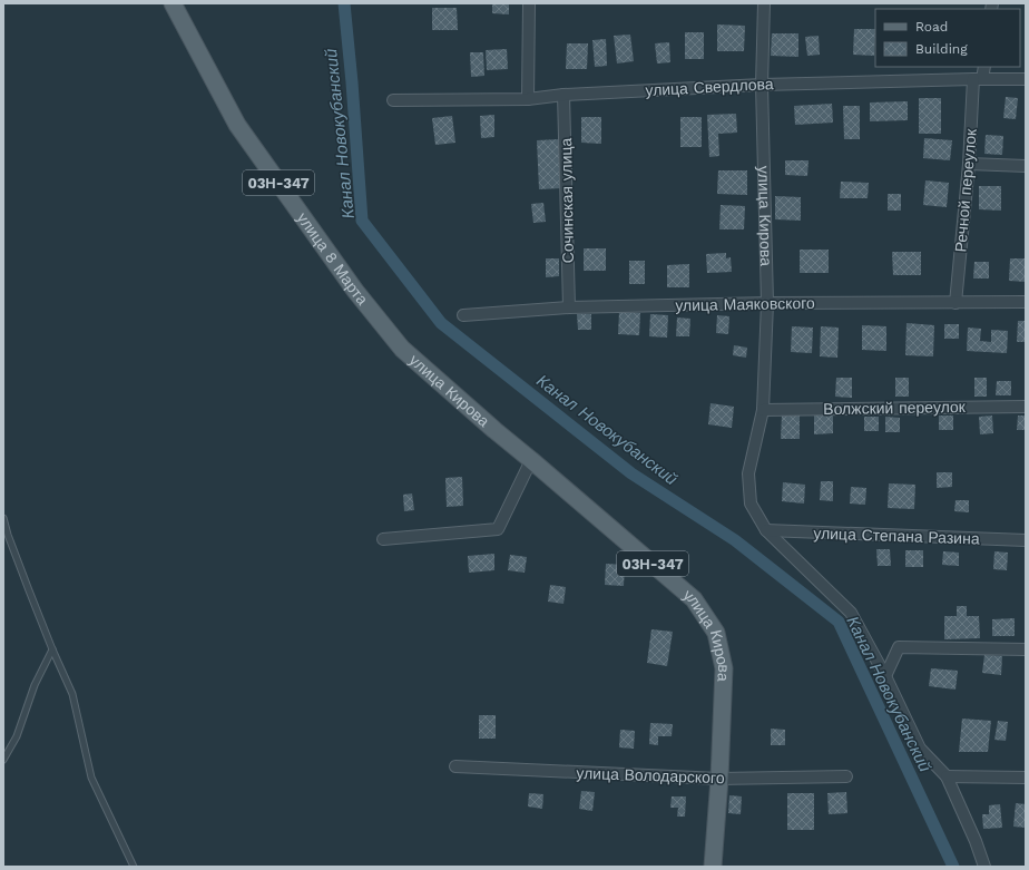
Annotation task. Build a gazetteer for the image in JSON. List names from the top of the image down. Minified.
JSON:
{"streets":{"main road":["03Н-347","улица Кирова","улица 8 Марта"],"street":["улица Свердлова","Речной переулок","Сочинская улица","улица Маяковского","Волжский переулок","улица Степана Разина","улица Володарского"]},"crossings":[["улица Свердлова","Речной переулок"],["улица Свердлова","Сочинская улица"],["улица Свердлова","улица Кирова"],["Речной переулок","улица Маяковского"],["Сочинская улица","улица Маяковского"],["улица Кирова","улица 8 Марта"],["улица Кирова","улица Маяковского"],["улица Кирова","Волжский переулок"],["улица Кирова","улица Степана Разина"],["улица Кирова","улица Володарского"]],"water":["Канал Новокубанский"],"legend":["Road","Building"]}
